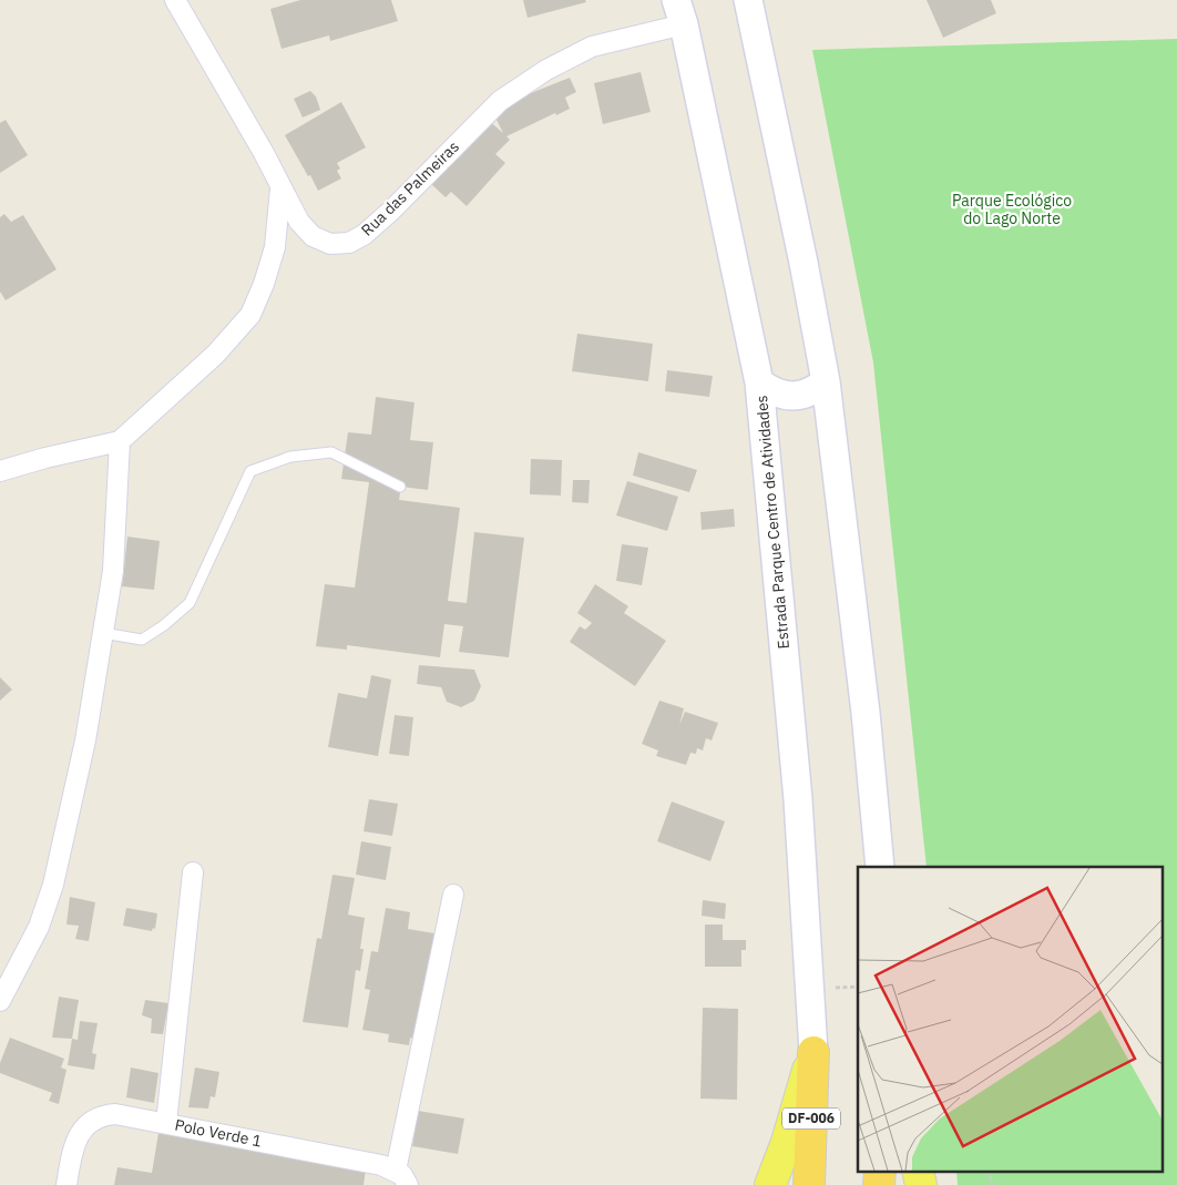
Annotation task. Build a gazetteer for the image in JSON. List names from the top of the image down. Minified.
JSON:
{"streets":{"highway":["DF-006"],"main road":["Estrada Parque Centro de Atividades"],"street":["Rua das Palmeiras","Polo Verde 1"]},"crossings":[["Rua das Palmeiras","Estrada Parque Centro de Atividades"],["Estrada Parque Centro de Atividades","DF-006"]],"parks":["Parque Ecológico do Lago Norte"]}
